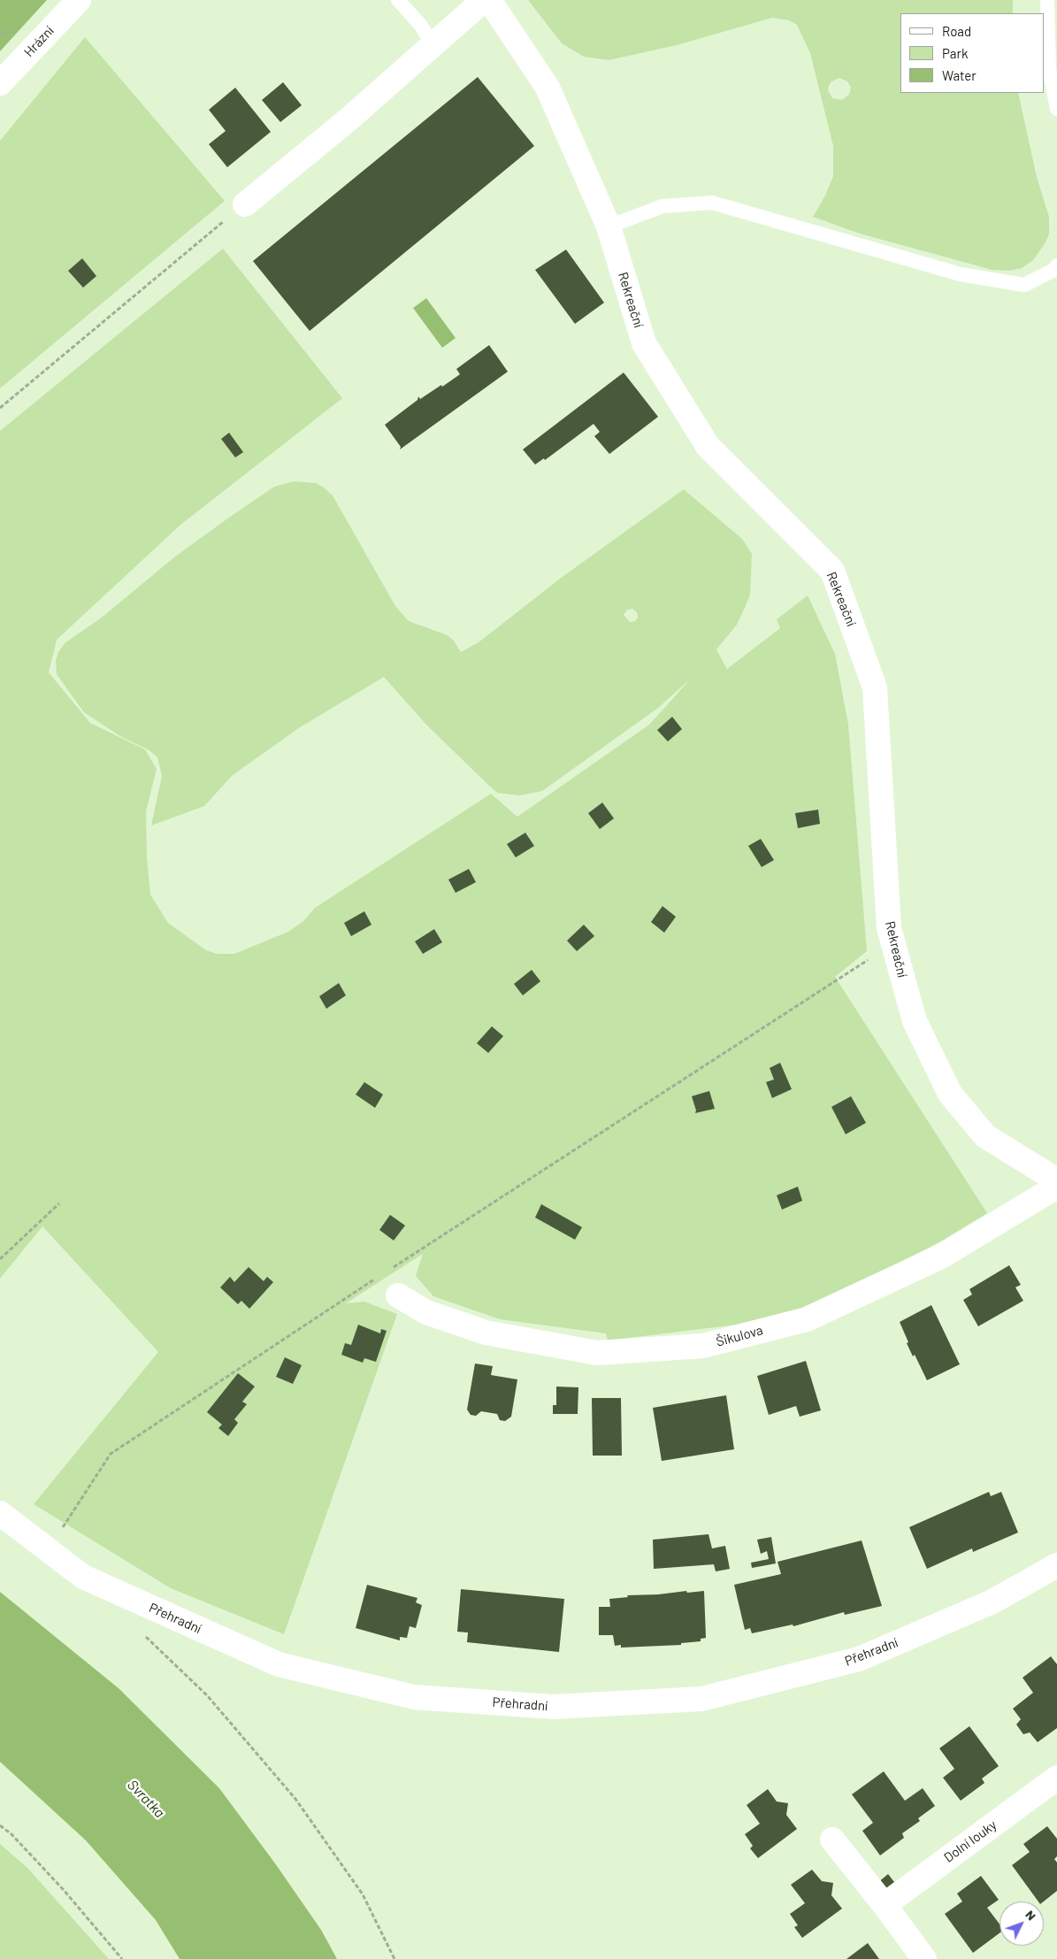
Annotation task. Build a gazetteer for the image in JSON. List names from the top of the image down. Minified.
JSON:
{"streets":{"street":["Hrázní","Rekreační","Šikulova","Přehradní","Dolní louky"]},"water":["Svratka"],"legend":["Road","Park","Water"],"north":"top right"}
